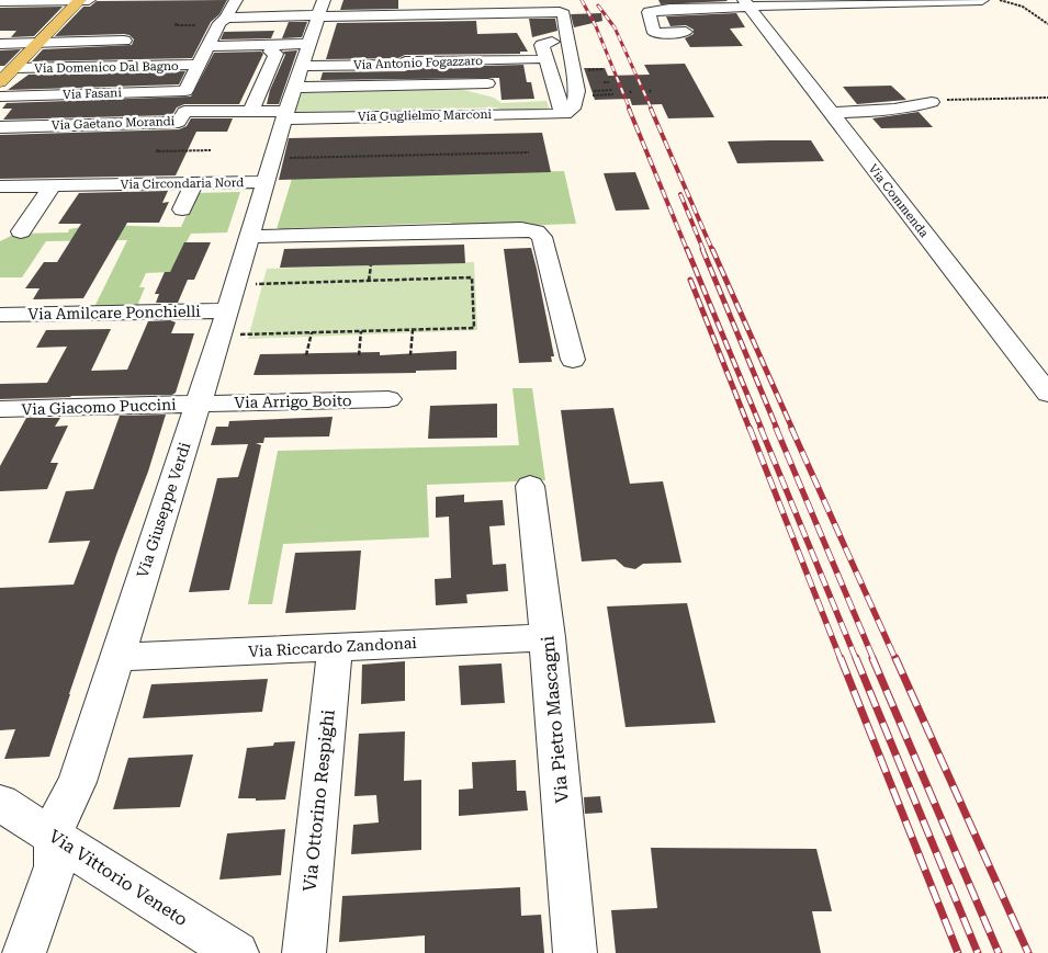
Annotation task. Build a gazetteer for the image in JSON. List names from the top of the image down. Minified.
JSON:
{"streets":{"street":["Via Antonio Fogazzaro","Via Domenico Dal Bagno","Via Fasani","Via Guglielmo Marconi","Via Gaetano Morandi","Via Circondaria Nord","Via Commenda","Via Amilcare Ponchielli","Via Arrigo Boito","Via Giacomo Puccini","Via Giuseppe Verdi","Via Riccardo Zandonai","Via Pietro Mascagni","Via Ottorino Respighi","Via Vittorio Veneto"]},"crossings":[["Via Antonio Fogazzaro","Via Circondaria Nord"],["Via Domenico Dal Bagno","Via Fasani"],["Via Guglielmo Marconi","Via Gaetano Morandi"],["Via Guglielmo Marconi","Via Circondaria Nord"],["Via Gaetano Morandi","Via Circondaria Nord"],["Via Circondaria Nord","Via Giuseppe Verdi"],["Via Amilcare Ponchielli","Via Giuseppe Verdi"],["Via Arrigo Boito","Via Giacomo Puccini"],["Via Arrigo Boito","Via Giuseppe Verdi"],["Via Giacomo Puccini","Via Giuseppe Verdi"],["Via Giuseppe Verdi","Via Riccardo Zandonai"],["Via Giuseppe Verdi","Via Vittorio Veneto"],["Via Riccardo Zandonai","Via Pietro Mascagni"],["Via Riccardo Zandonai","Via Ottorino Respighi"]]}
